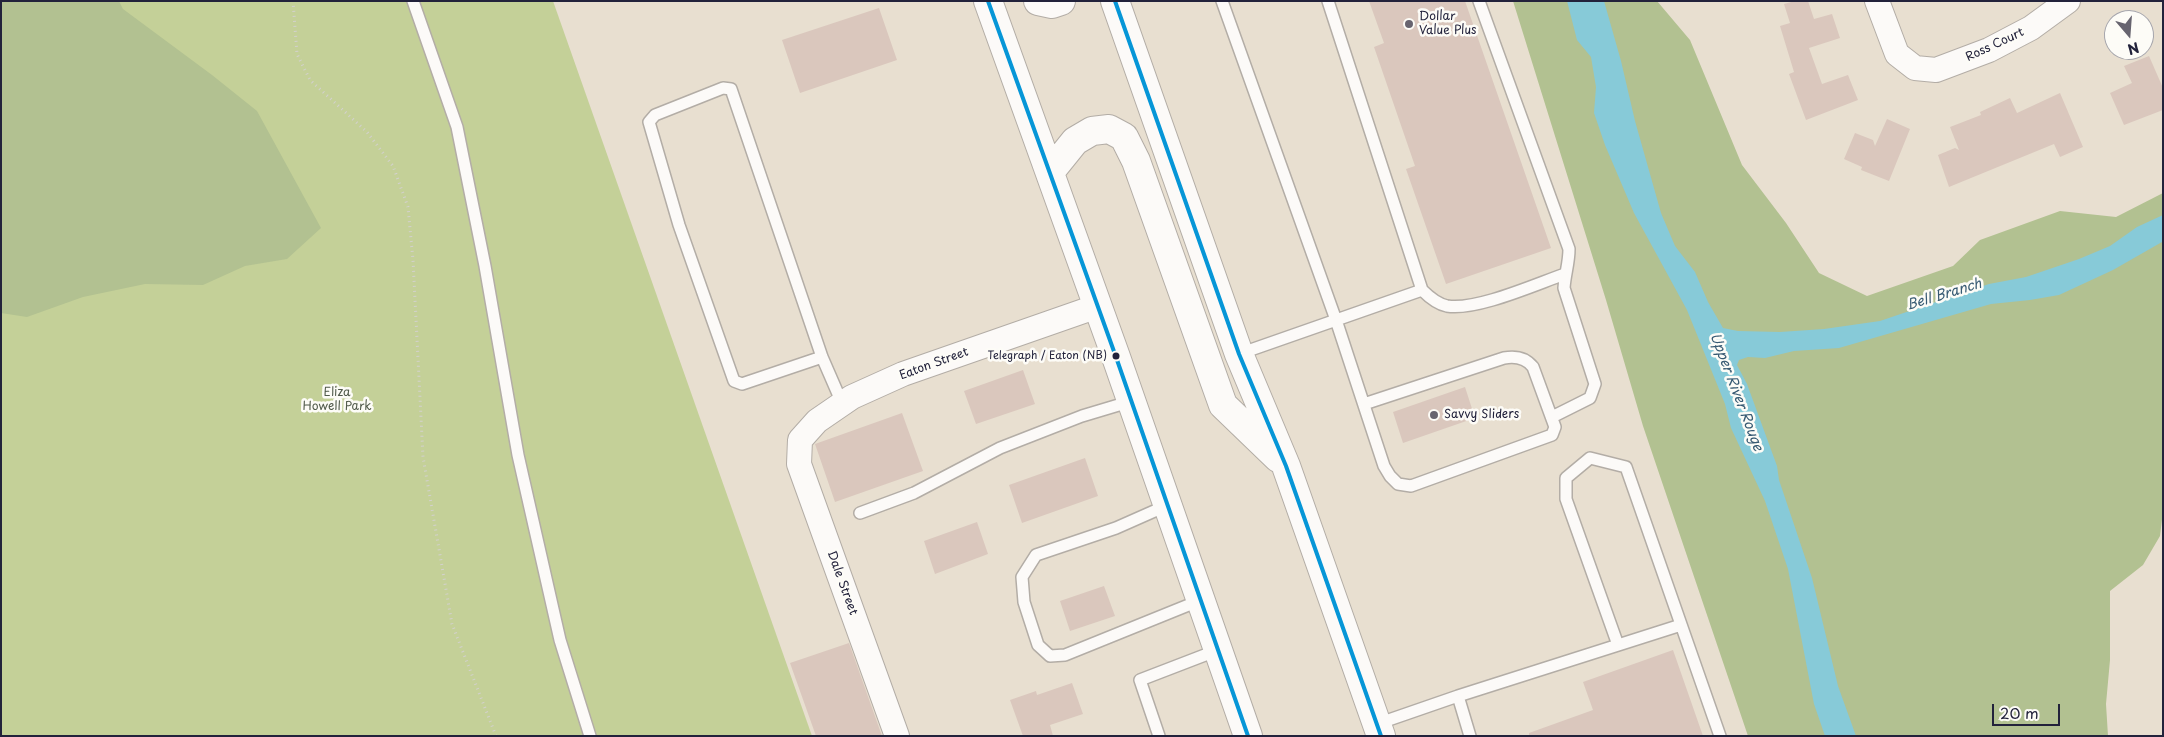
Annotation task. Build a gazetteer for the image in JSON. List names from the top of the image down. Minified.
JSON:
{"streets":{"street":["Ross Court","Eaton Street","Dale Street"]},"crossings":[["Eaton Street","Dale Street"]],"water":["Bell Branch","Upper River Rouge"],"parks":["Eliza Howell Park"],"places":["Dollar Value Plus","Telegraph / Eaton (NB)","Savvy Sliders"],"scale_bar":"20 m","north":"bottom"}
